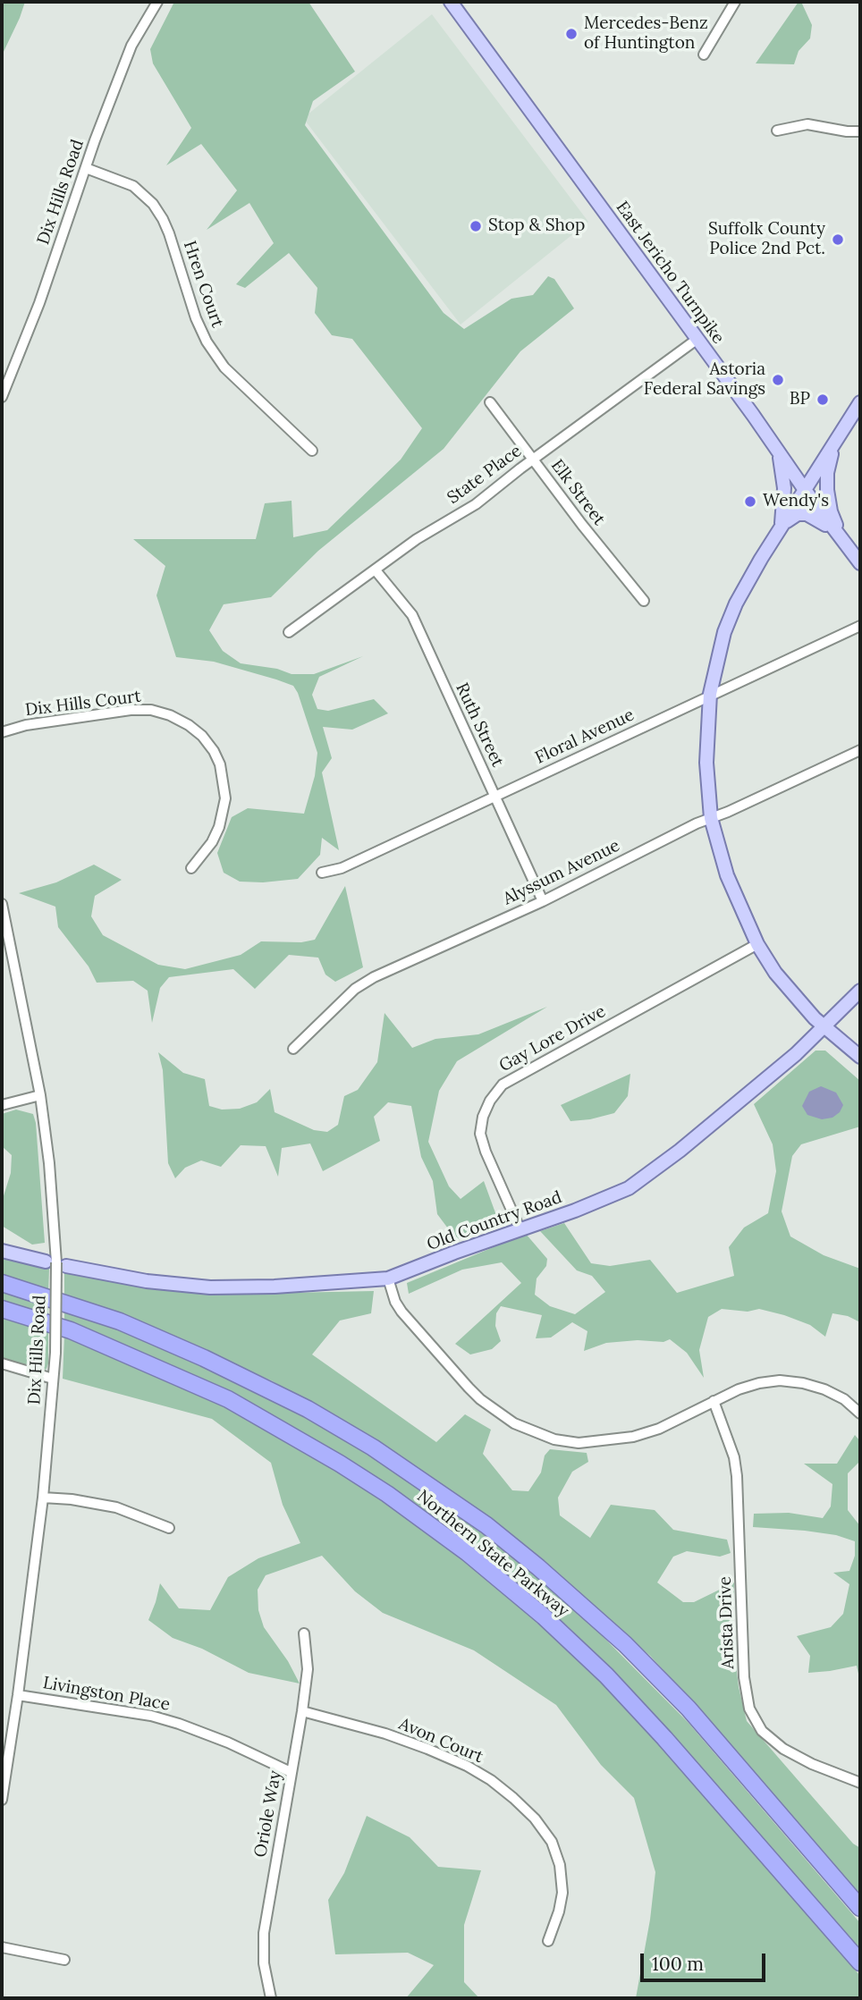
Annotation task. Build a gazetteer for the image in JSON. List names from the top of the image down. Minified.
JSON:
{"streets":{"highway":["Northern State Parkway"],"main road":["East Jericho Turnpike","Old Country Road"],"street":["Dix Hills Road","Hren Court","State Place","Elk Street","Dix Hills Court","Ruth Street","Floral Avenue","Alyssum Avenue","Gay Lore Drive","Arista Drive","Livingston Place","Avon Court","Oriole Way"]},"crossings":[["Dix Hills Road","Hren Court"],["Dix Hills Road","Livingston Place"],["East Jericho Turnpike","State Place"],["State Place","Elk Street"],["State Place","Ruth Street"],["Ruth Street","Floral Avenue"],["Ruth Street","Alyssum Avenue"],["Gay Lore Drive","Old Country Road"],["Livingston Place","Oriole Way"],["Avon Court","Oriole Way"]],"places":["Mercedes-Benz of Huntington","Stop & Shop","Suffolk County Police 2nd Pct.","Astoria Federal Savings","BP","Wendy's"],"scale_bar":"100 m"}
